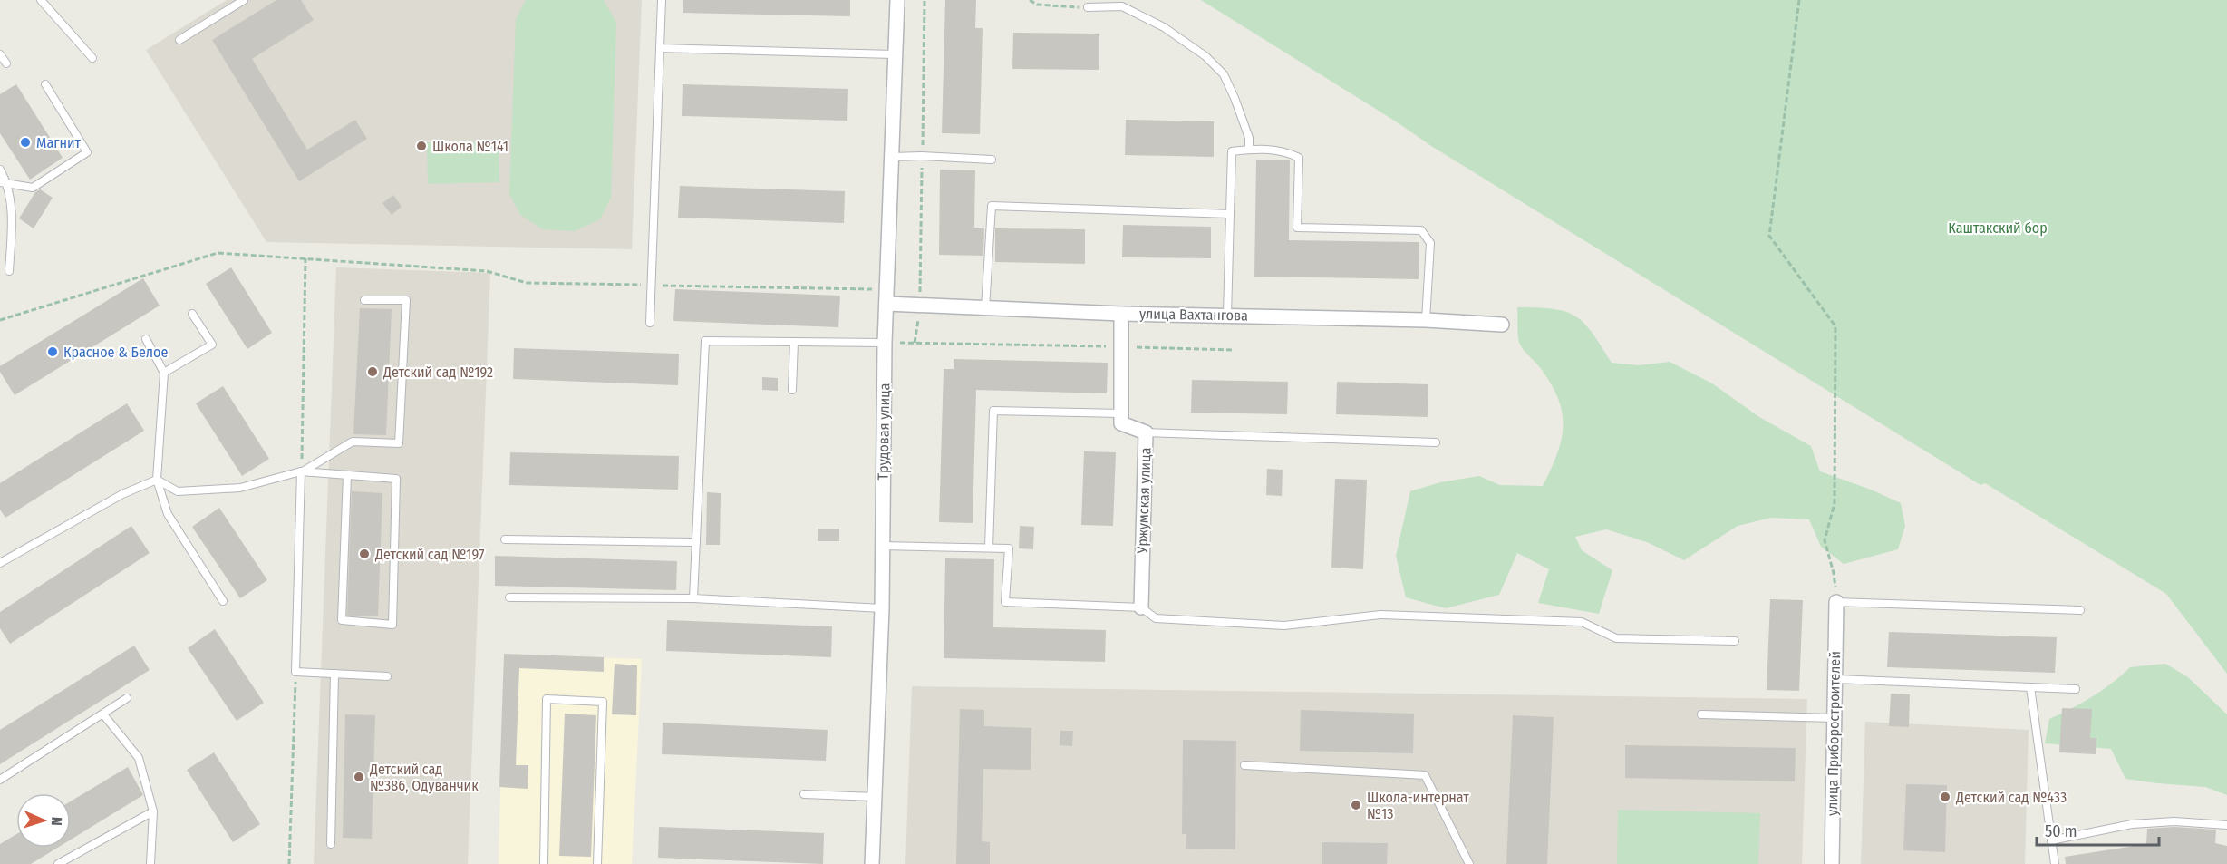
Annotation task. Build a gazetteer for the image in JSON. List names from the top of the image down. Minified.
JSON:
{"streets":{"street":["улица Вахтангова","Трудовая улица","Уржумская улица","улица Приборостроителей"]},"crossings":[["улица Вахтангова","Трудовая улица"]],"parks":["Каштакский бор"],"places":["Магнит","Школа №141","Красное & Белое","Детский сад №192","Детский сад №197","Детский сад №386, Одуванчик","Детский сад №433","Школа-интернат №13"],"scale_bar":"50 m","north":"right"}
